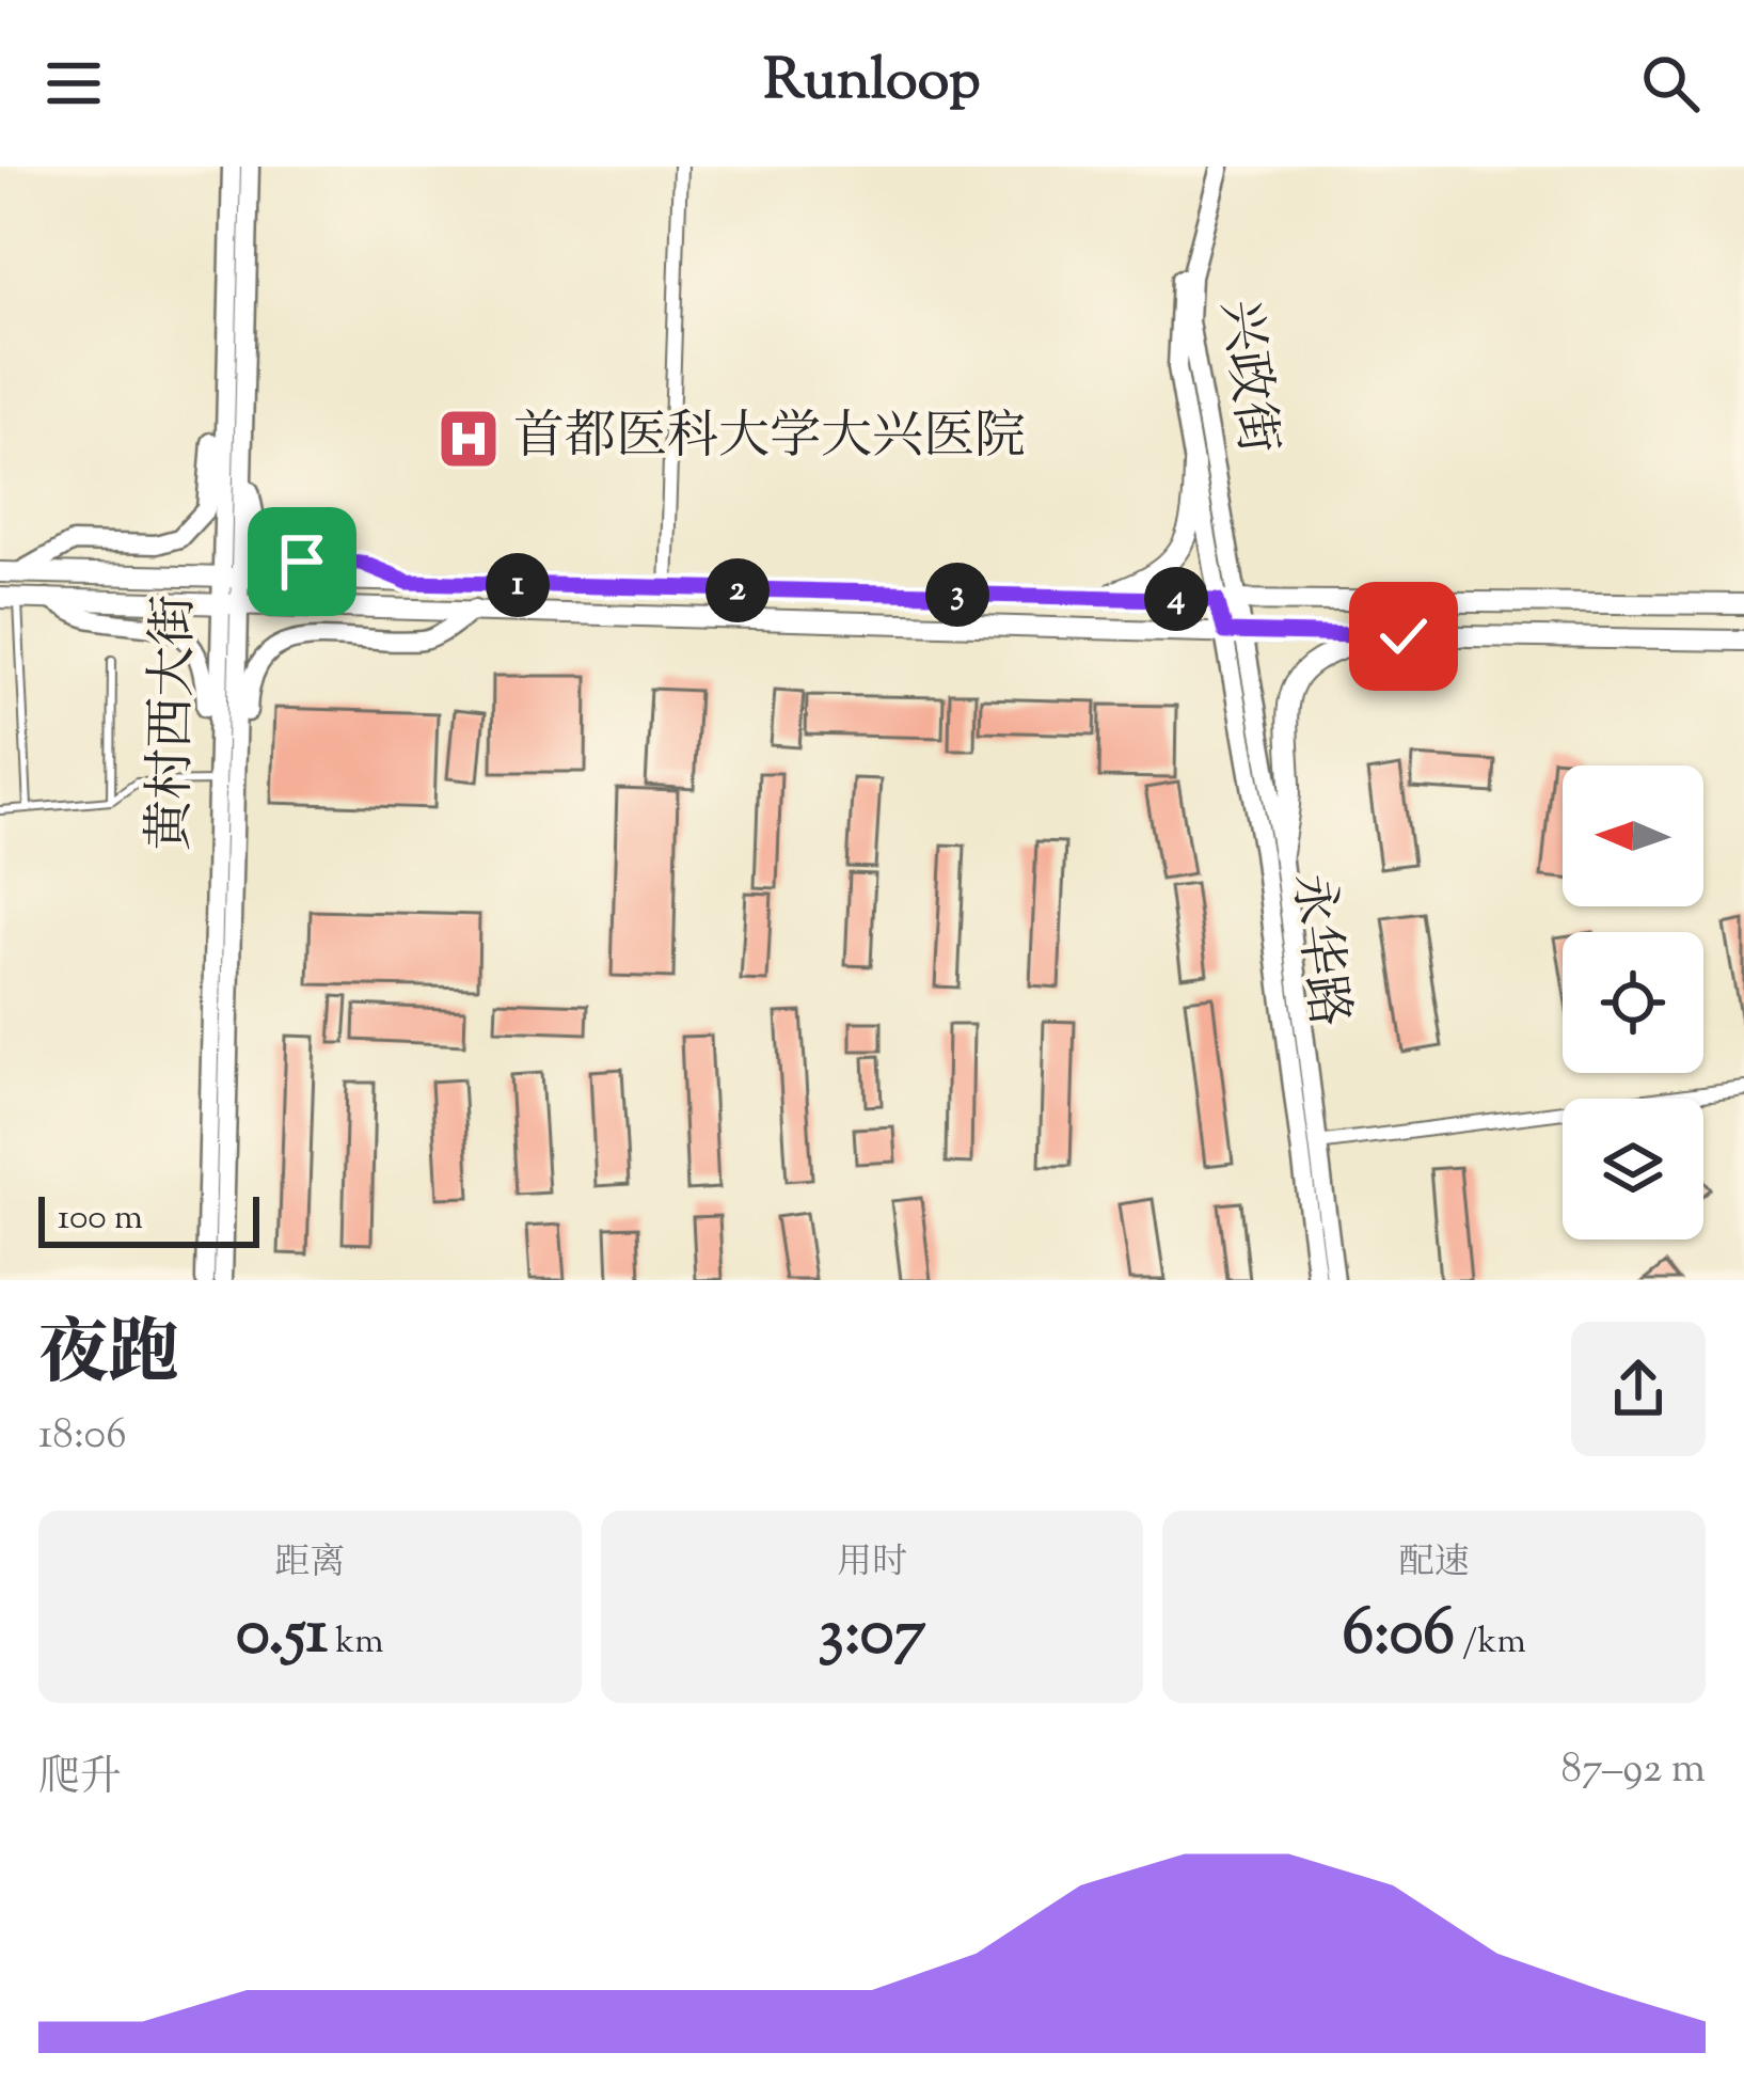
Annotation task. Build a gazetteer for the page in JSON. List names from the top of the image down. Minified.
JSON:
{"streets":{"street":["兴政街","黄村西大街","永华路"]},"places":{"hospital":["首都医科大学大兴医院"]},"scale_bar":"100 m","north":"left","page":{"header":"Runloop","pins":["1","2","3","4"],"scale":"100 m","heading":["夜跑","18:06"],"stats":[["距离","0.51 km"],["用时","3:07"],["配速","6:06 /km"]],"chart":["爬升","87–92 m"]}}
